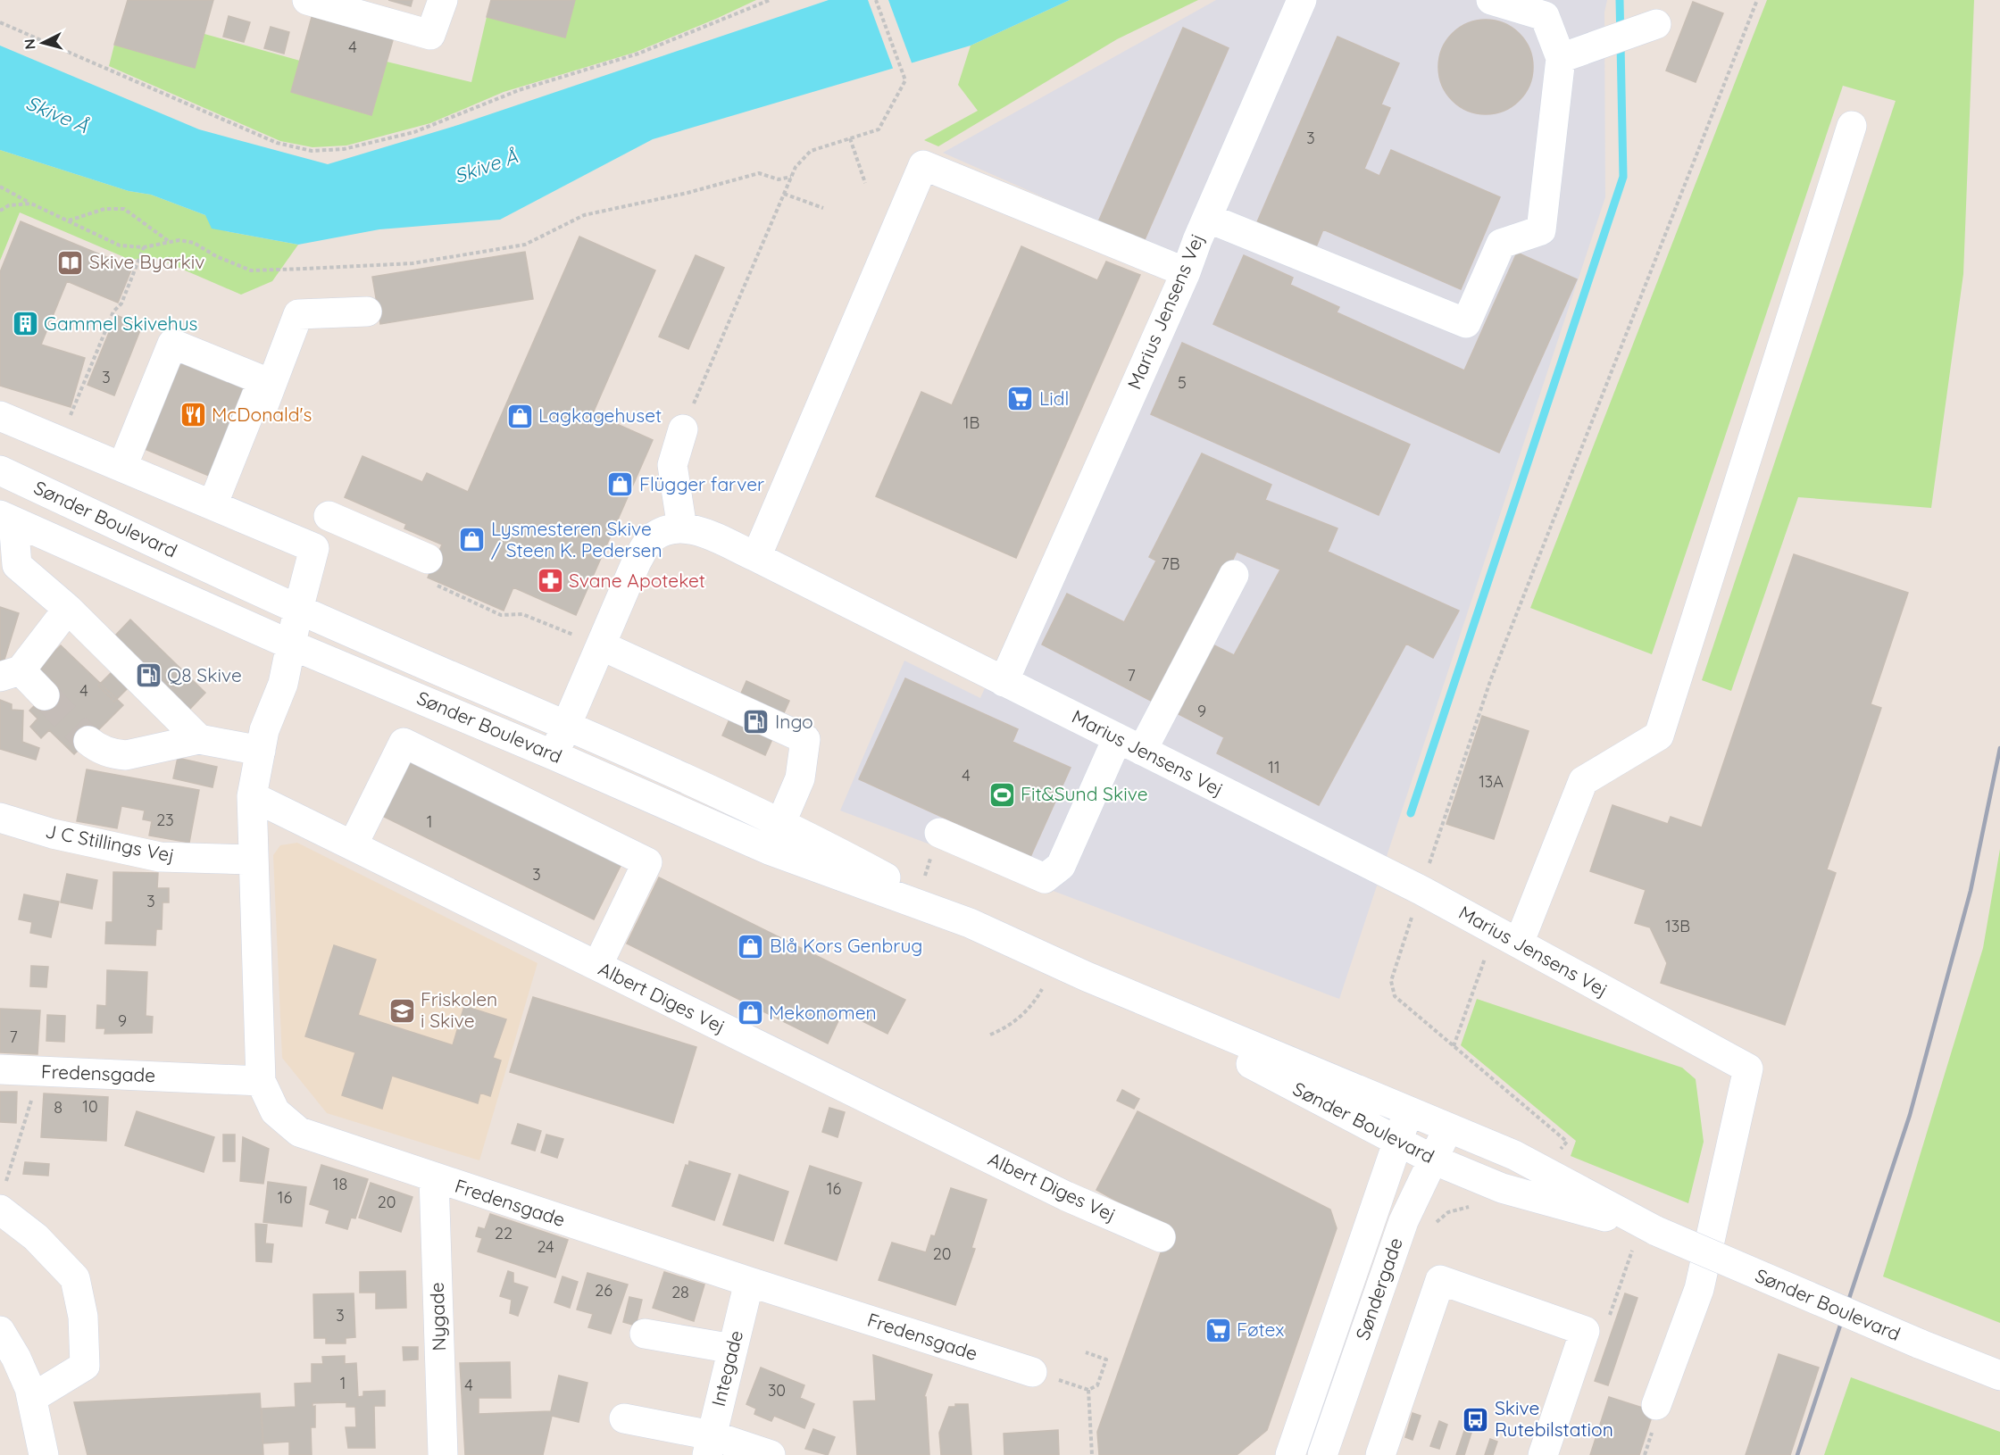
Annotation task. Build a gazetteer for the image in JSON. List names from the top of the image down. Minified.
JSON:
{"streets":{"street":["Marius Jensens Vej","Sønder Boulevard","J C Stillings Vej","Albert Diges Vej","Fredensgade","Søndergade","Nygade","Integade"]},"crossings":[["Marius Jensens Vej","Sønder Boulevard"],["Sønder Boulevard","Søndergade"],["Fredensgade","Nygade"],["Fredensgade","Integade"]],"water":["Skive Å"],"places":{"library":["Skive Byarkiv"],"building":["Gammel Skivehus"],"supermarket":["Lidl","Føtex"],"restaurant":["McDonald's"],"shop":["Lagkagehuset","Flügger farver","Lysmesteren Skive / Steen K. Pedersen","Blå Kors Genbrug","Mekonomen"],"pharmacy":["Svane Apoteket"],"fuel station":["Q8 Skive","Ingo"],"sports":["Fit&Sund Skive"],"school or university":["Friskolen i Skive"],"bus stop":["Skive Rutebilstation"]},"house_numbers":["4","3","3","5","1B","7B","7","4","9","11","4","13A","23","1","3","3","13B","9","7","10","8","18","16","16","20","22","24","20","26","28","3","1","4","30"],"north":"left"}
